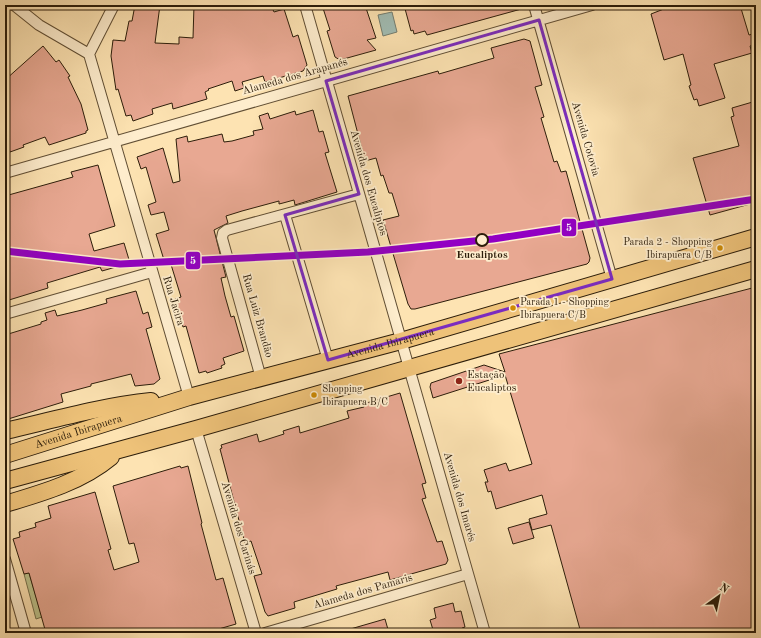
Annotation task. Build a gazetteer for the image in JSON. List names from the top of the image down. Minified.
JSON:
{"streets":{"main road":["Avenida Ibirapuera"],"street":["Alameda dos Arapanés","Avenida Cotovia","Avenida dos Eucaliptos","Rua Jacira","Rua Luiz Brandão","Avenida dos Imarés","Avenida dos Carinás","Alameda dos Pamaris"]},"crossings":[["Alameda dos Arapanés","Avenida Cotovia"],["Alameda dos Arapanés","Avenida dos Eucaliptos"],["Alameda dos Arapanés","Rua Jacira"],["Avenida Cotovia","Avenida Ibirapuera"],["Avenida dos Eucaliptos","Avenida Ibirapuera"],["Avenida dos Eucaliptos","Avenida dos Imarés"],["Rua Jacira","Avenida Ibirapuera"],["Rua Luiz Brandão","Avenida Ibirapuera"],["Avenida dos Imarés","Alameda dos Pamaris"]],"places":["Eucaliptos","Parada 2 - Shopping Ibirapuera C/B","Parada 1 - Shopping Ibirapuera C/B","Estação Eucaliptos","Shopping Ibirapuera B/C"],"lines":["transit line 5"],"north":"top right"}
